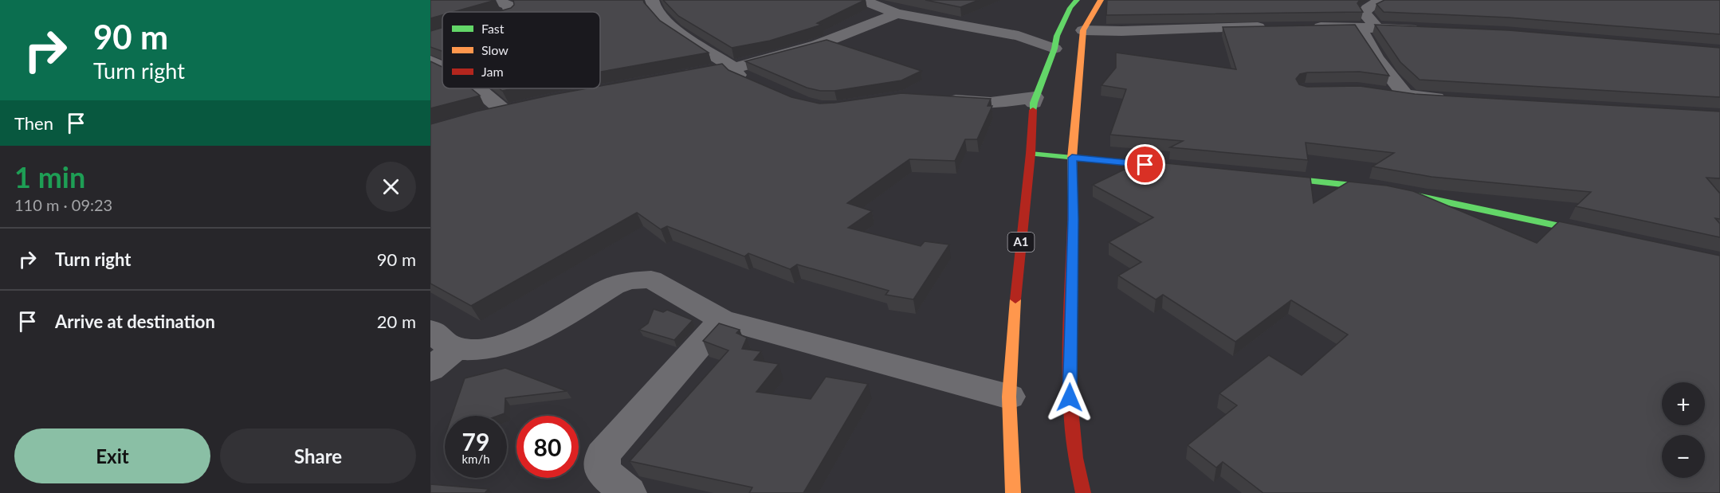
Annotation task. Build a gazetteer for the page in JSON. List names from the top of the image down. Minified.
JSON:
{"streets":{"main road":["A1"]},"legend":["Fast","Slow","Jam"],"page":{"turn":["90 m","Turn right"],"then":"Then","heading":["1 min","110 m · 09:23"],"list":[{"name":"Turn right","value":"90 m"},{"name":"Arrive at destination","value":"20 m"}],"map_buttons":["+","−"],"speed":"79 km/h","limit":"80","buttons":["Exit","Share"]}}
